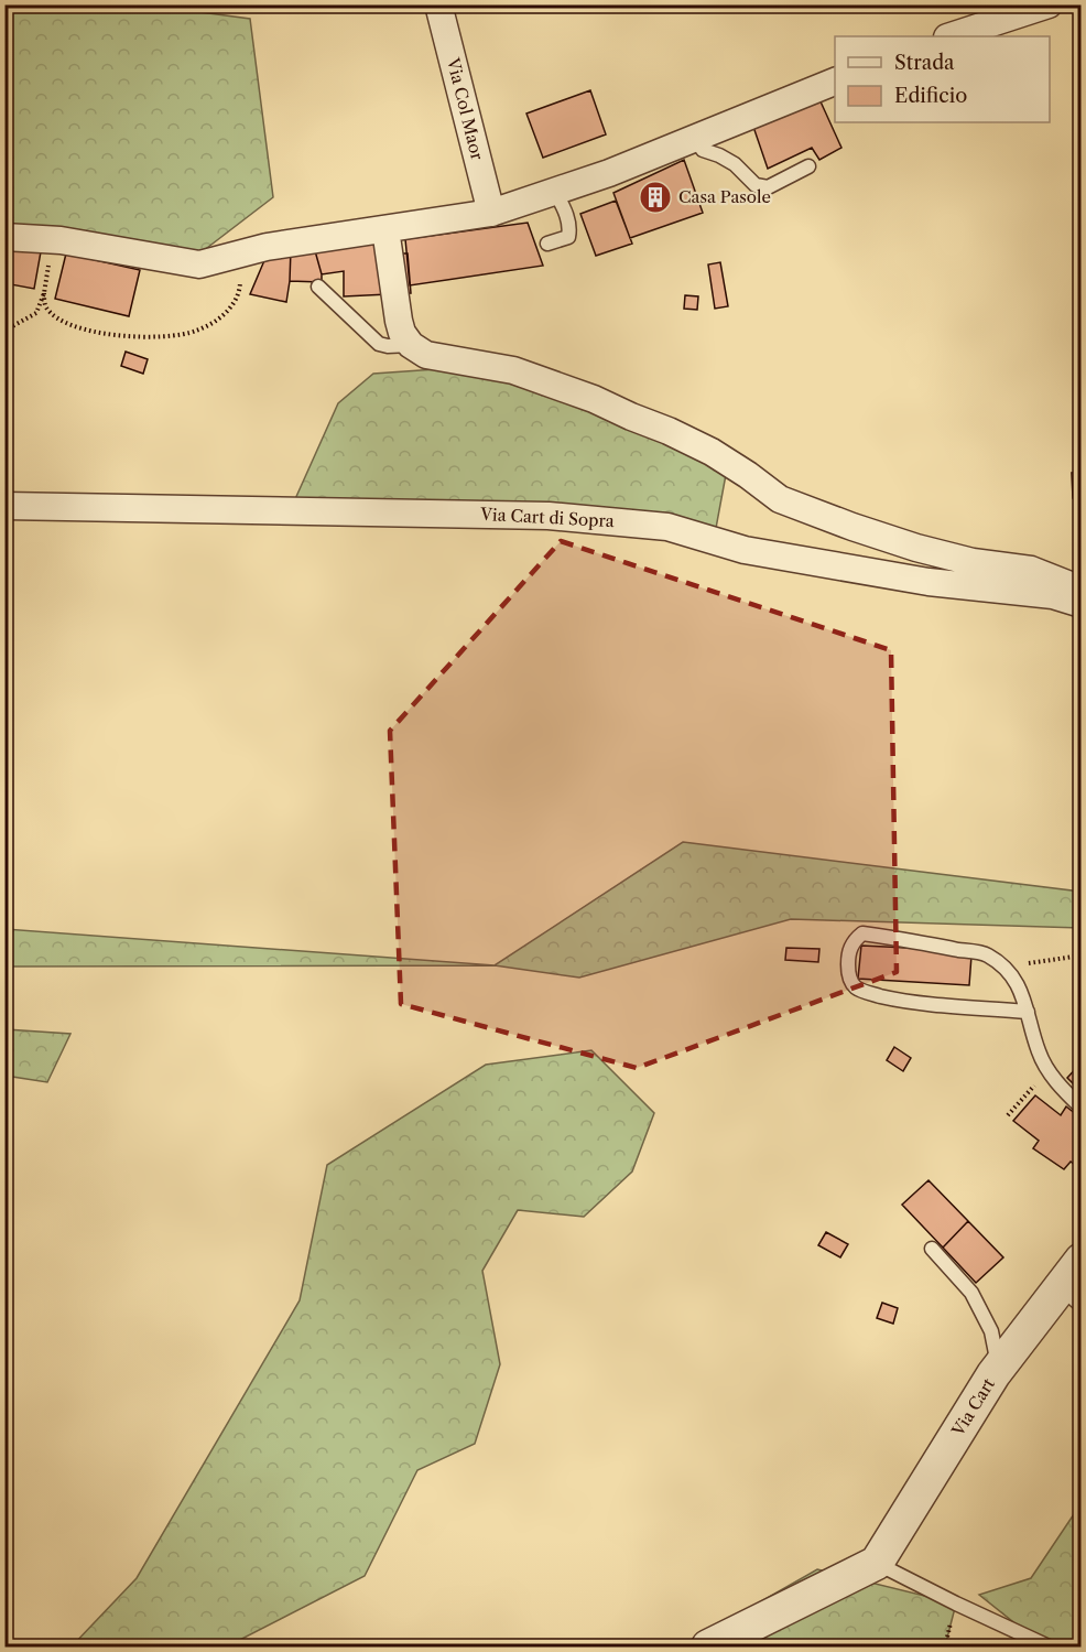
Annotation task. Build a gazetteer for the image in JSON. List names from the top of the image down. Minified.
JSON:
{"streets":{"street":["Via Col Maor","Via Cart di Sopra","Via Cart"]},"places":{"building":["Casa Pasole"]},"legend":["Strada","Edificio"]}
